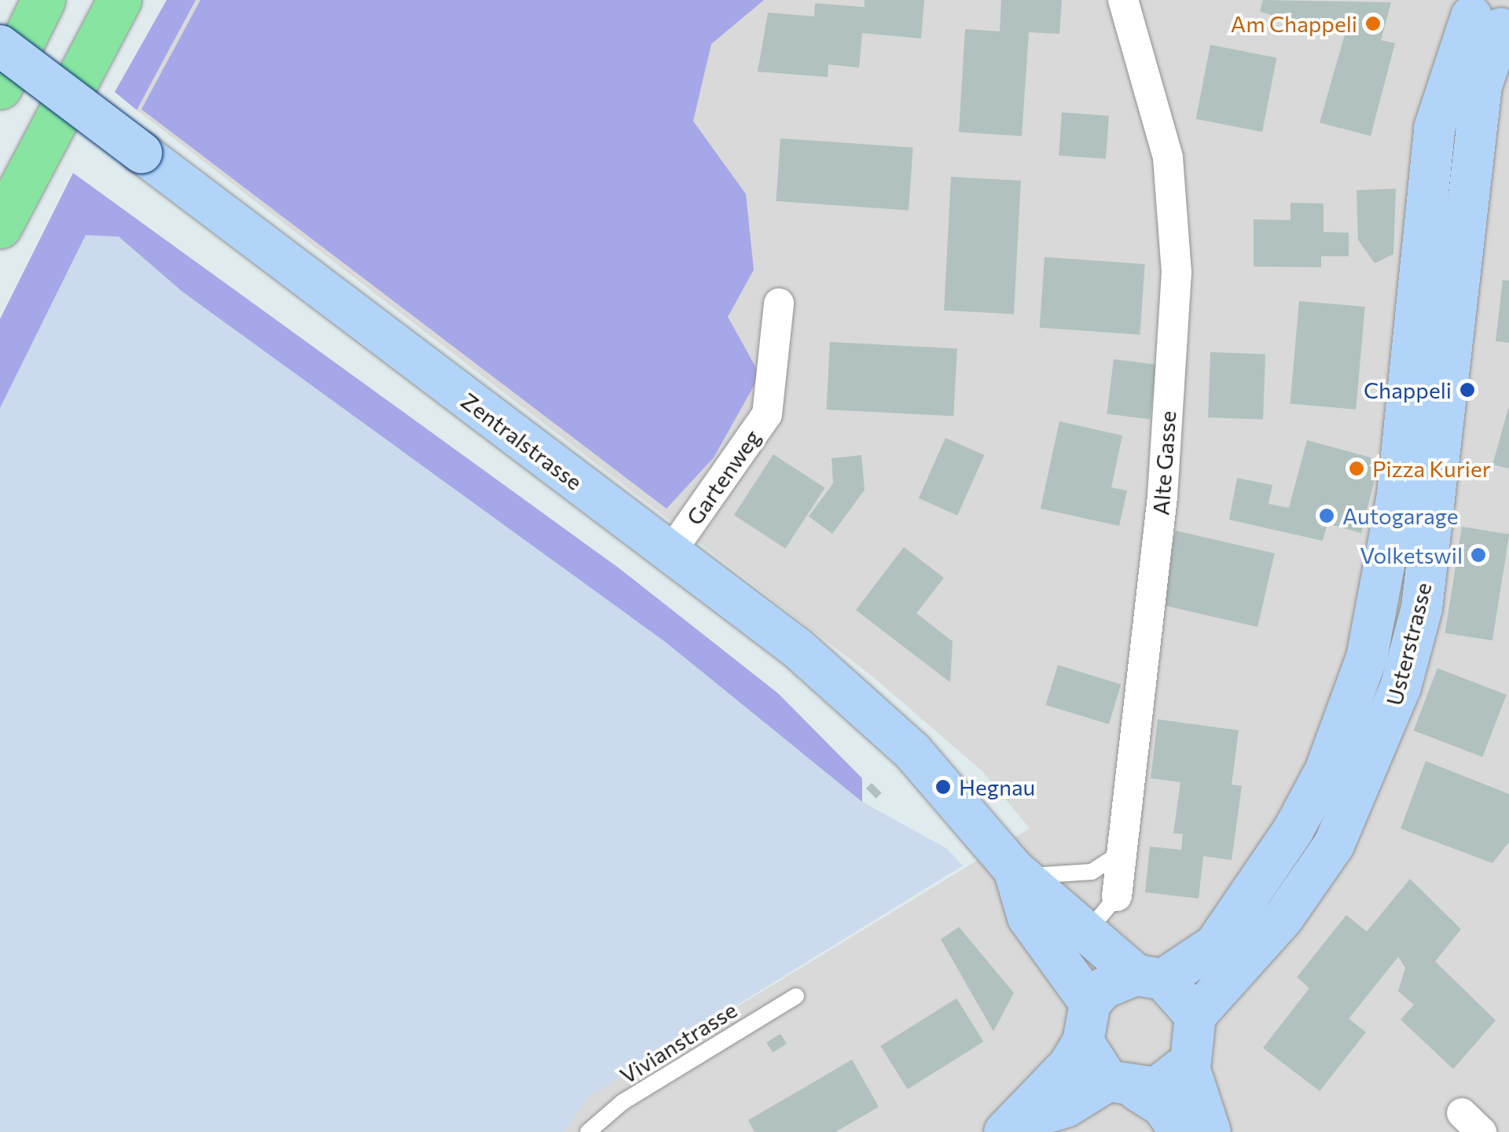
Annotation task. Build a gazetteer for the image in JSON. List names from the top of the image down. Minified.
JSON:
{"streets":{"main road":["Zentralstrasse","Usterstrasse"],"street":["Alte Gasse","Gartenweg"],"lane":["Vivianstrasse"]},"crossings":[["Zentralstrasse","Gartenweg"],["Zentralstrasse","Usterstrasse"]],"places":["Am Chappeli","Chappeli","Pizza Kurier","Autogarage","Volketswil","Hegnau"]}
